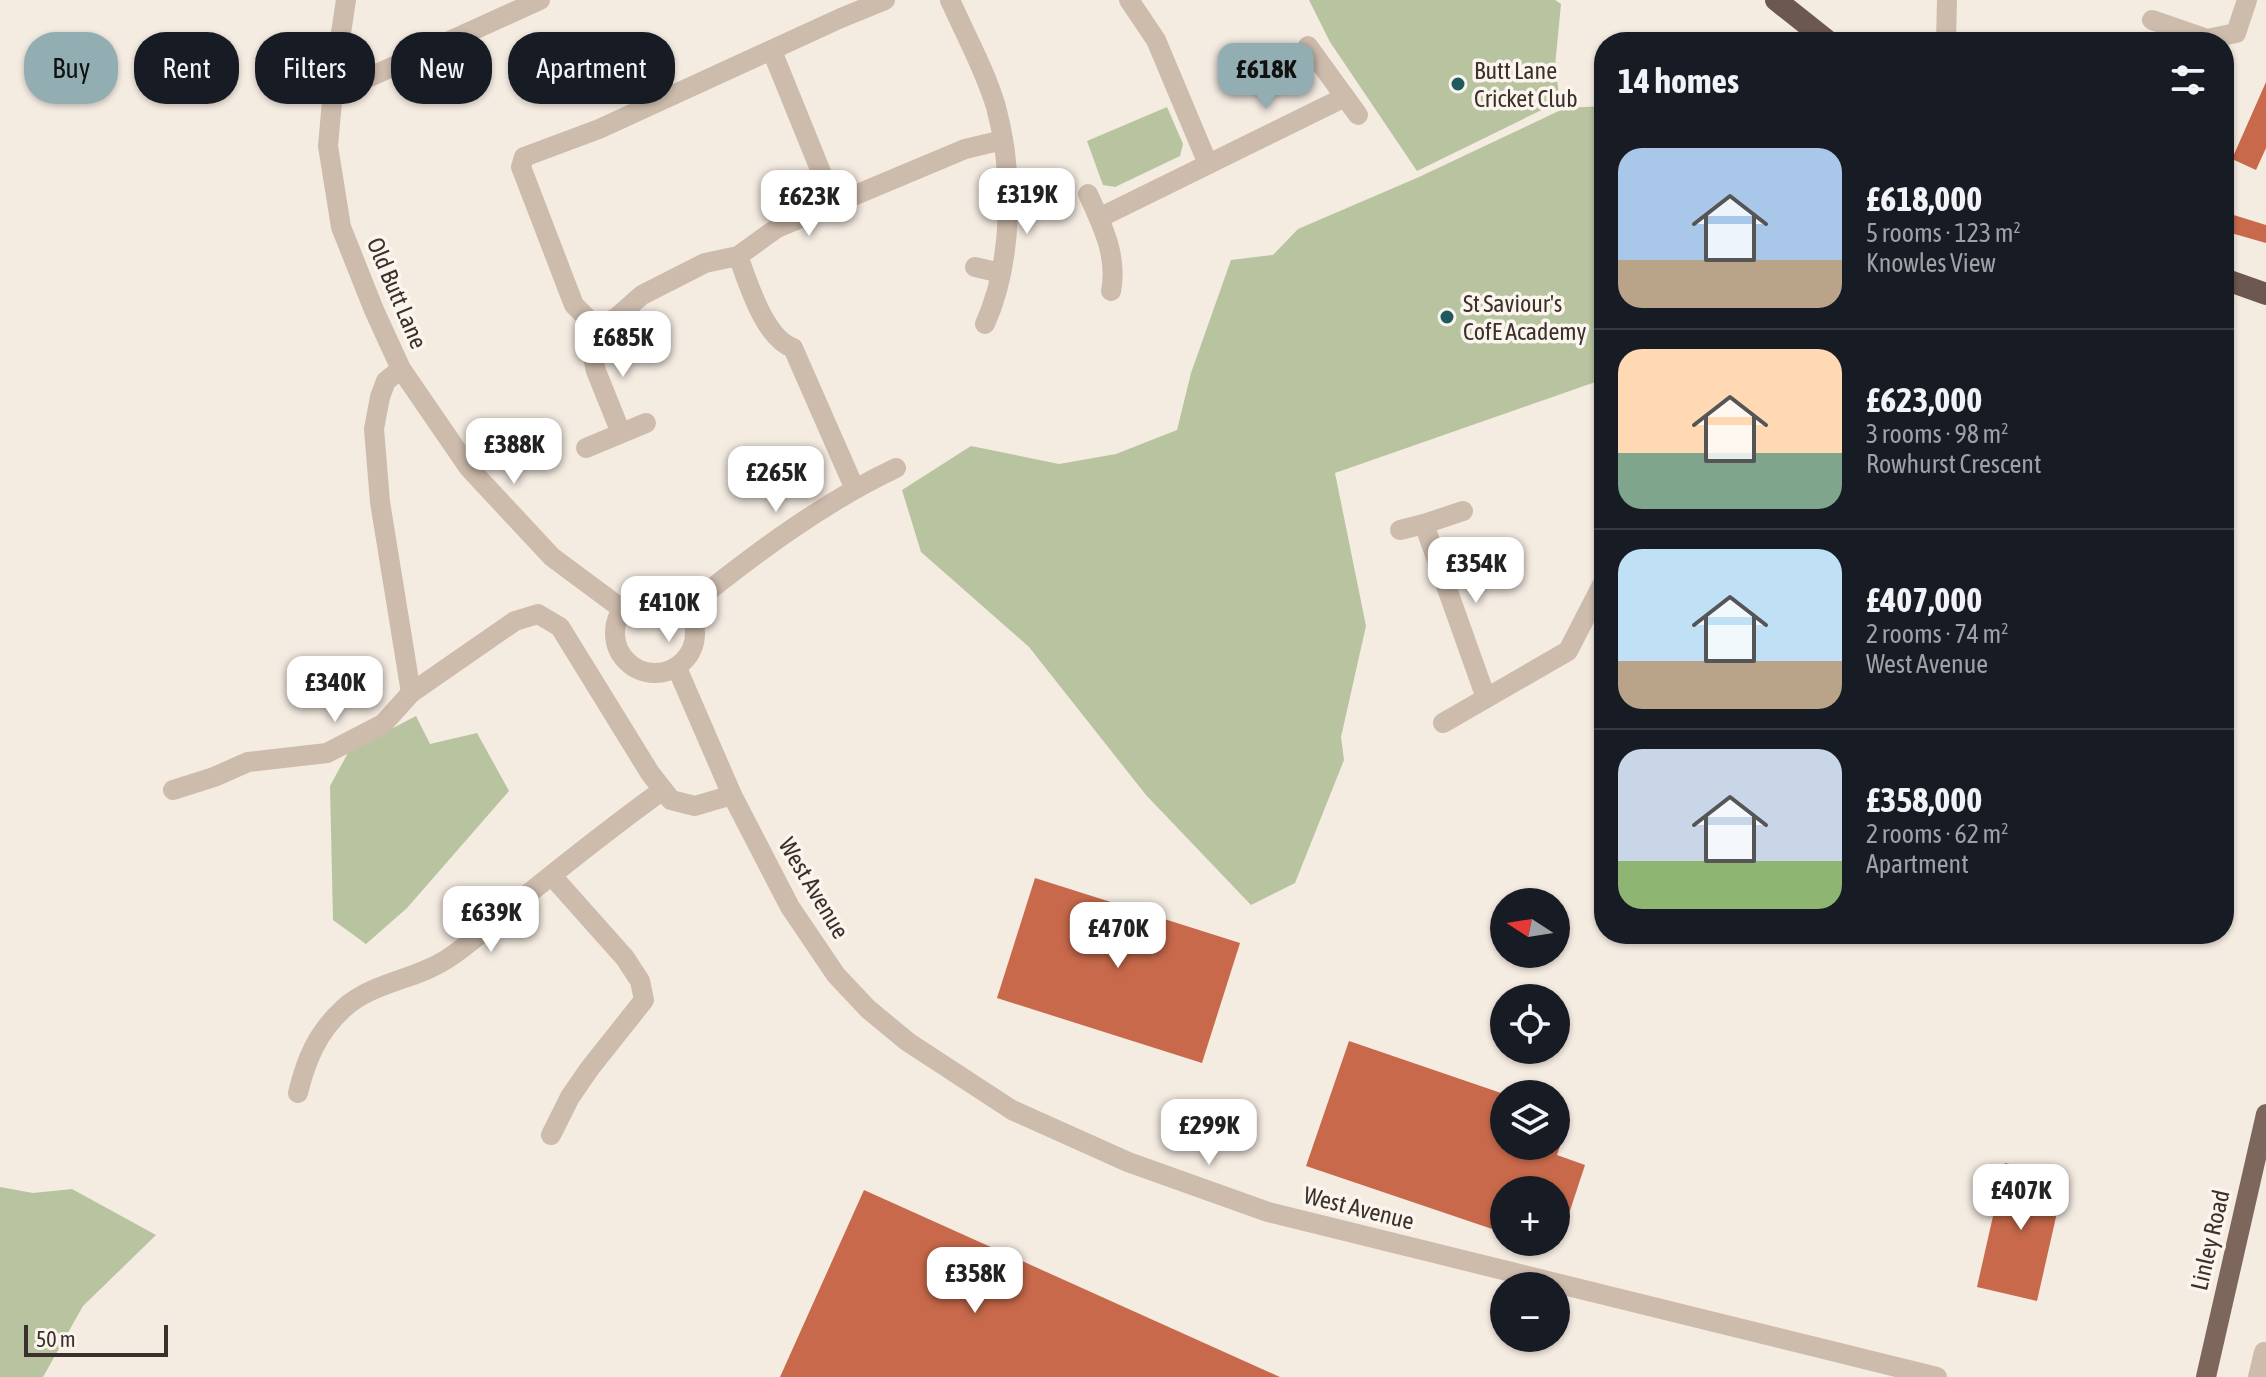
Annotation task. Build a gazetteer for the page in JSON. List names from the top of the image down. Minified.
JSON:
{"streets":{"main road":["Linley Road"],"street":["Old Butt Lane","West Avenue"]},"places":["Butt Lane Cricket Club","St Saviour's CofE Academy"],"scale_bar":"50 m","north":"left","page":{"chip":["Buy","Rent","Filters","New","Apartment"],"heading":"14 homes","price":["£618K","£319K","£623K","£685K","£388K","£265K","£354K","£410K","£340K","£639K","£470K","£299K","£407K","£358K"],"list":[{"name":"£618,000","note":"5 rooms · 123 m² · Knowles View"},{"name":"£623,000","note":"3 rooms · 98 m² · Rowhurst Crescent"},{"name":"£407,000","note":"2 rooms · 74 m² · West Avenue"},{"name":"£358,000","note":"2 rooms · 62 m² · Apartment"}],"map_buttons":["+","−"],"scale":"50 m"}}
